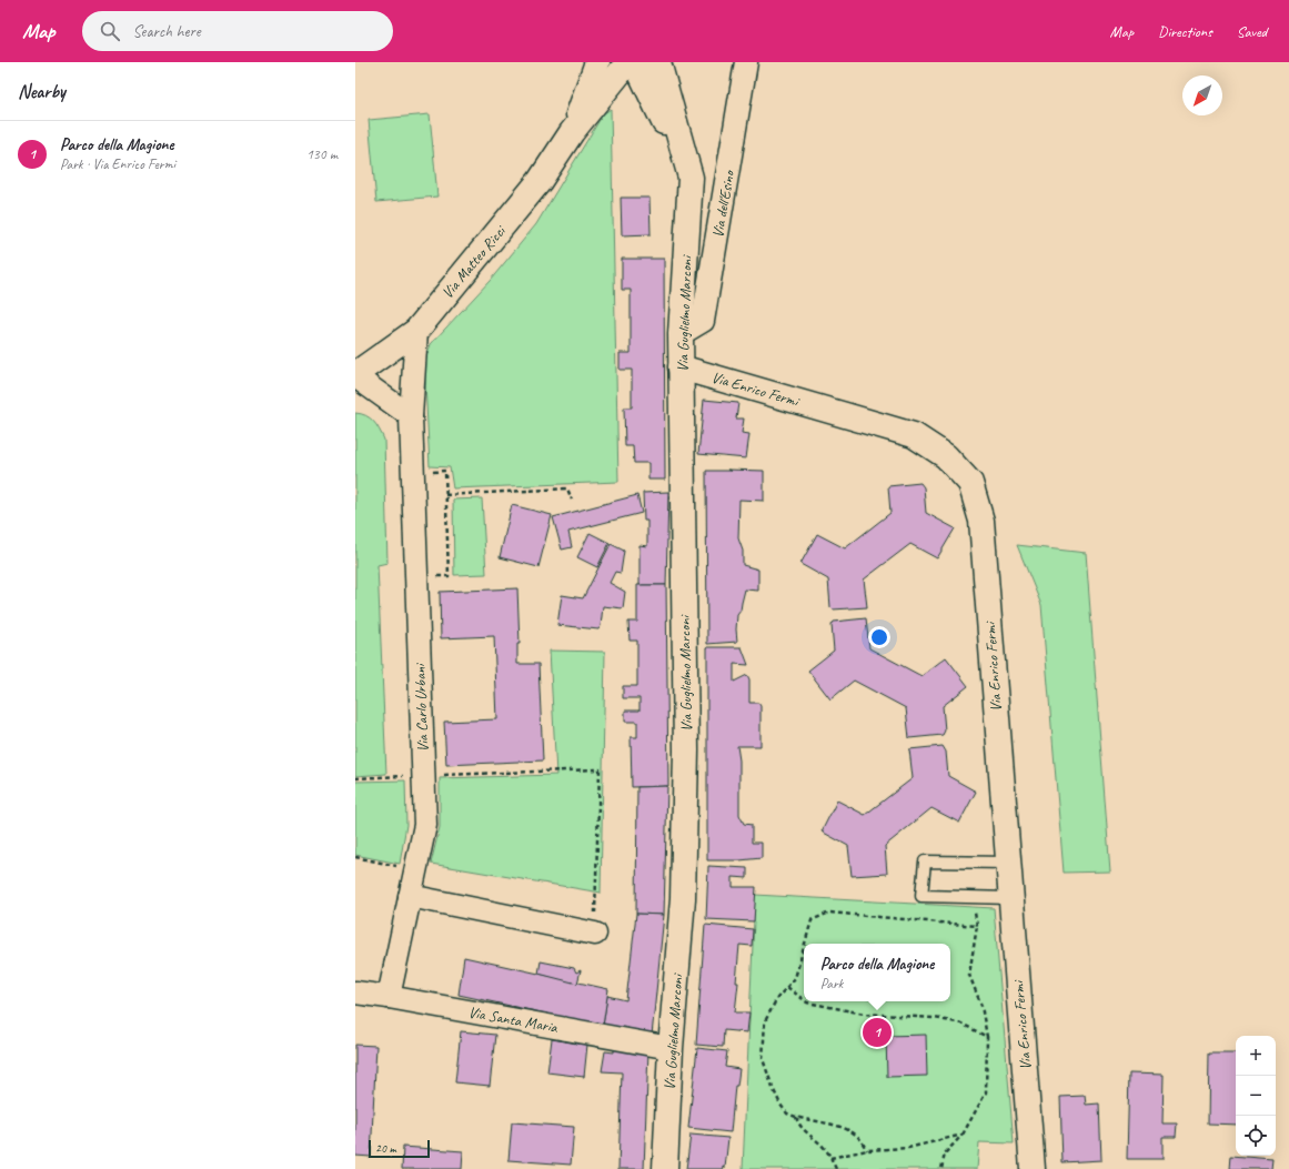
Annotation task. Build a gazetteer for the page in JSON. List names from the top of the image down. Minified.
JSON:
{"streets":{"street":["Via dell'Esino","Via Matteo Ricci","Via Guglielmo Marconi","Via Enrico Fermi","Via Carlo Urbani","Via Santa Maria"]},"crossings":[["Via dell'Esino","Via Guglielmo Marconi"],["Via Matteo Ricci","Via Guglielmo Marconi"],["Via Matteo Ricci","Via Carlo Urbani"],["Via Guglielmo Marconi","Via Enrico Fermi"],["Via Guglielmo Marconi","Via Santa Maria"],["Via Carlo Urbani","Via Santa Maria"]],"scale_bar":"20 m","north":"bottom left","page":{"header":"Map","search":"Search here","nav":["Map","Directions","Saved"],"heading":"Nearby","list":[{"mark":"1","name":"Parco della Magione","note":"Park · Via Enrico Fermi","value":"130 m"}],"popup":["Parco della Magione","Park"],"pins":"1","map_buttons":["+","−"],"scale":"20 m"}}
